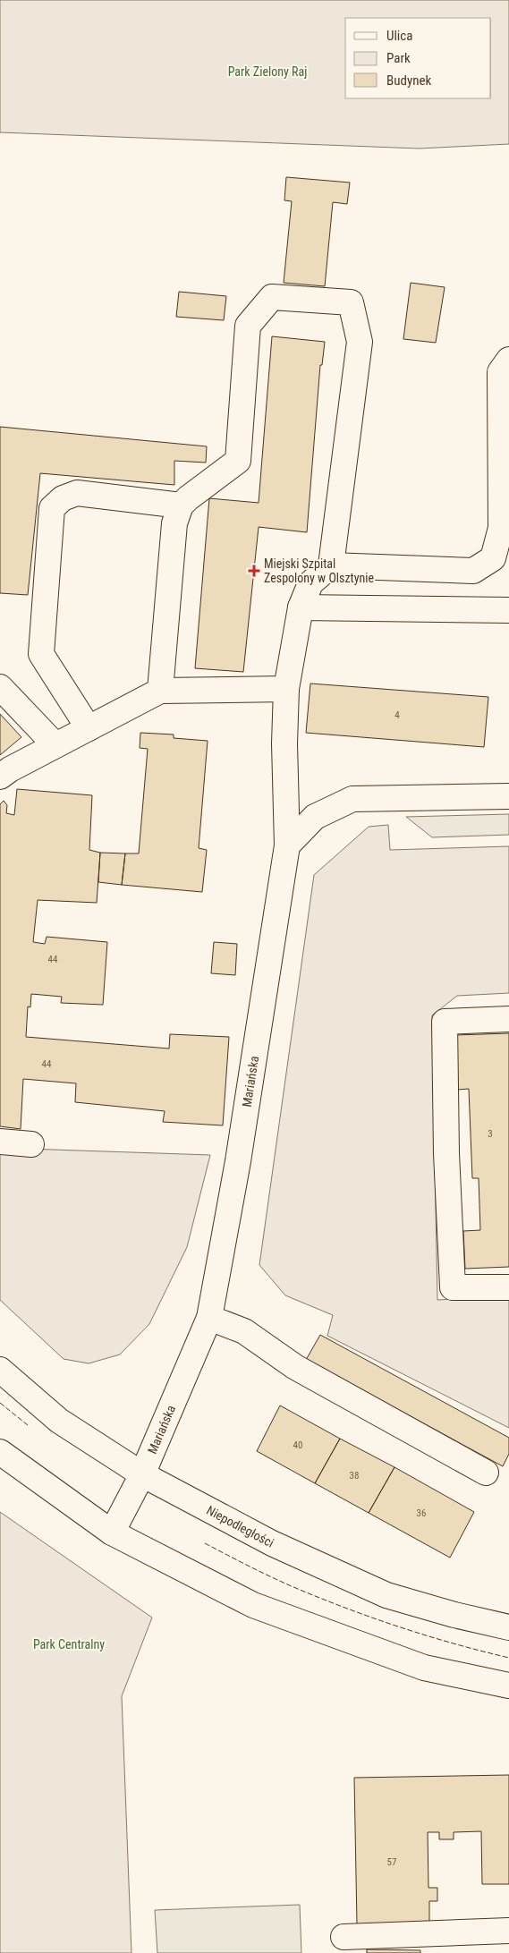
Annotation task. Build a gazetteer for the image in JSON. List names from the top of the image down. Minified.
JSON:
{"streets":{"street":["Mariańska","Niepodległości"]},"crossings":[["Mariańska","Niepodległości"]],"parks":["Park Zielony Raj","Park Centralny"],"places":{"health":["Miejski Szpital Zespolony w Olsztynie"]},"house_numbers":["4","44","44","3","40","38","36","57"],"legend":["Ulica","Park","Budynek"]}
